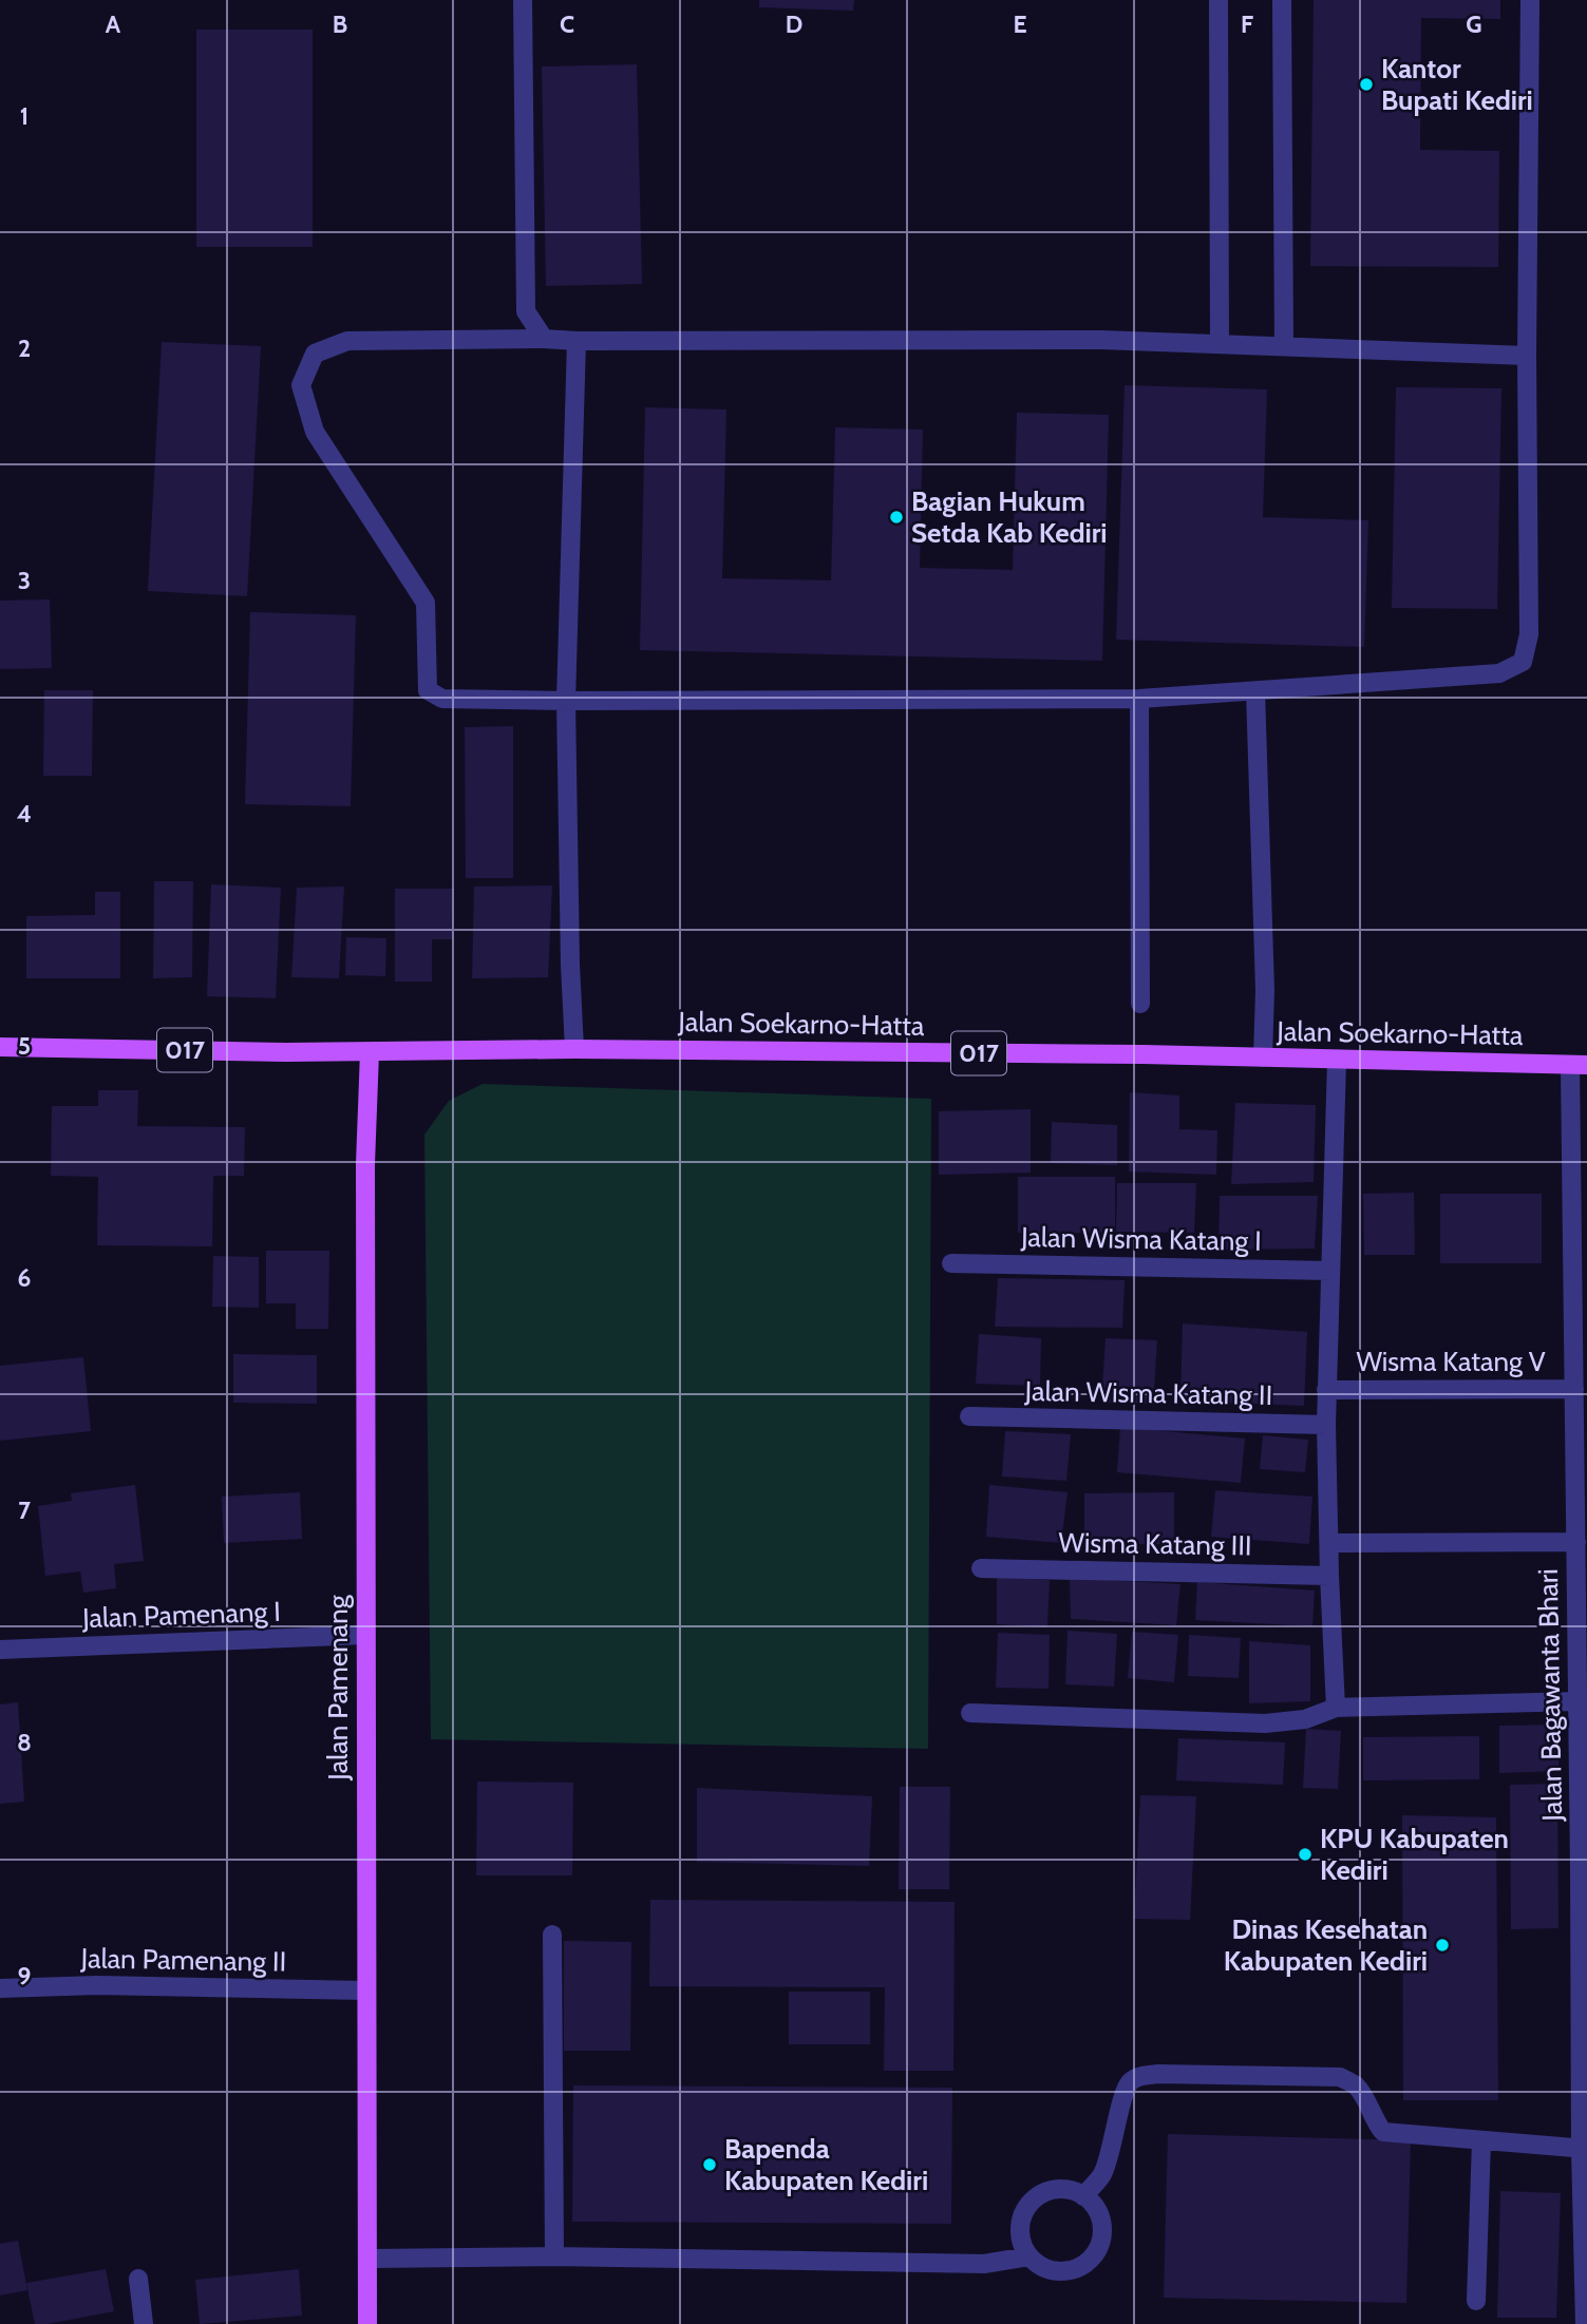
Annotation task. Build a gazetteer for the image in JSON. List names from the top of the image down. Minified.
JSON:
{"streets":{"main road":["Jalan Soekarno-Hatta","017","Jalan Pamenang"],"street":["Jalan Wisma Katang I","Wisma Katang V","Jalan Wisma Katang II","Wisma Katang III","Jalan Pamenang I","Jalan Bagawanta Bhari","Jalan Pamenang II"]},"crossings":[["Jalan Soekarno-Hatta","017"],["Jalan Soekarno-Hatta","Jalan Pamenang"],["Jalan Soekarno-Hatta","Jalan Bagawanta Bhari"],["017","Jalan Pamenang"],["Wisma Katang V","Jalan Bagawanta Bhari"],["Jalan Pamenang I","Jalan Pamenang"],["Jalan Pamenang","Jalan Pamenang II"]],"places":["Kantor Bupati Kediri","Bagian Hukum Setda Kab Kediri","KPU Kabupaten Kediri","Dinas Kesehatan Kabupaten Kediri","Bapenda Kabupaten Kediri"],"grid":{"columns":["A","B","C","D","E","F","G"],"rows":["1","2","3","4","5","6","7","8","9"]}}
